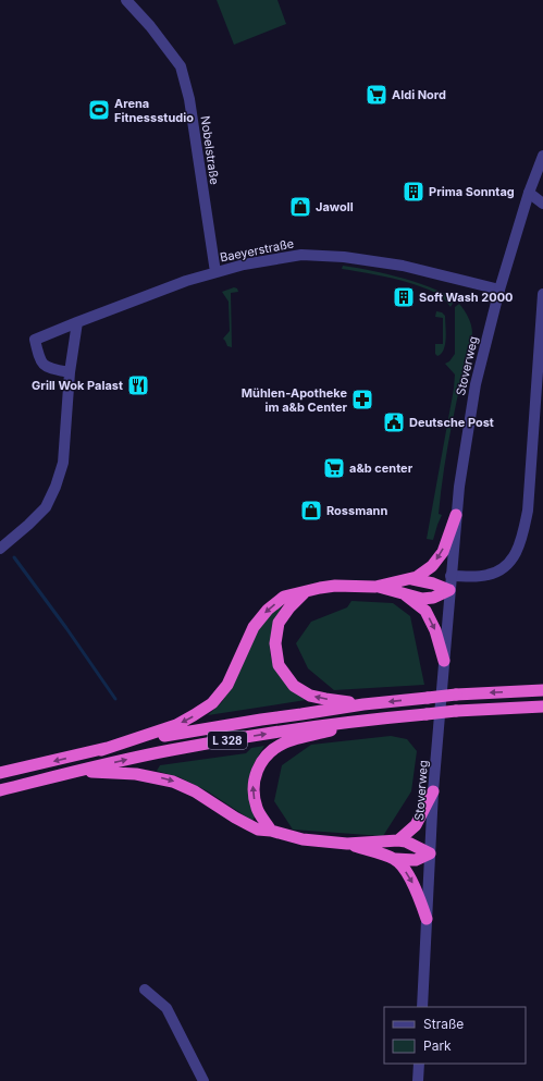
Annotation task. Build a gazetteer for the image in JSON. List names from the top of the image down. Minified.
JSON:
{"streets":{"highway":["L 328"],"street":["Nobelstraße","Baeyerstraße","Stoverweg"]},"crossings":[["Nobelstraße","Baeyerstraße"],["Baeyerstraße","Stoverweg"]],"places":{"supermarket":["Aldi Nord","a&b center"],"sports":["Arena Fitnessstudio"],"building":["Prima Sonntag","Soft Wash 2000"],"shop":["Jawoll","Rossmann"],"restaurant":["Grill Wok Palast"],"pharmacy":["Mühlen-Apotheke im a&b Center"],"public building":["Deutsche Post"]},"legend":["Straße","Park"]}
